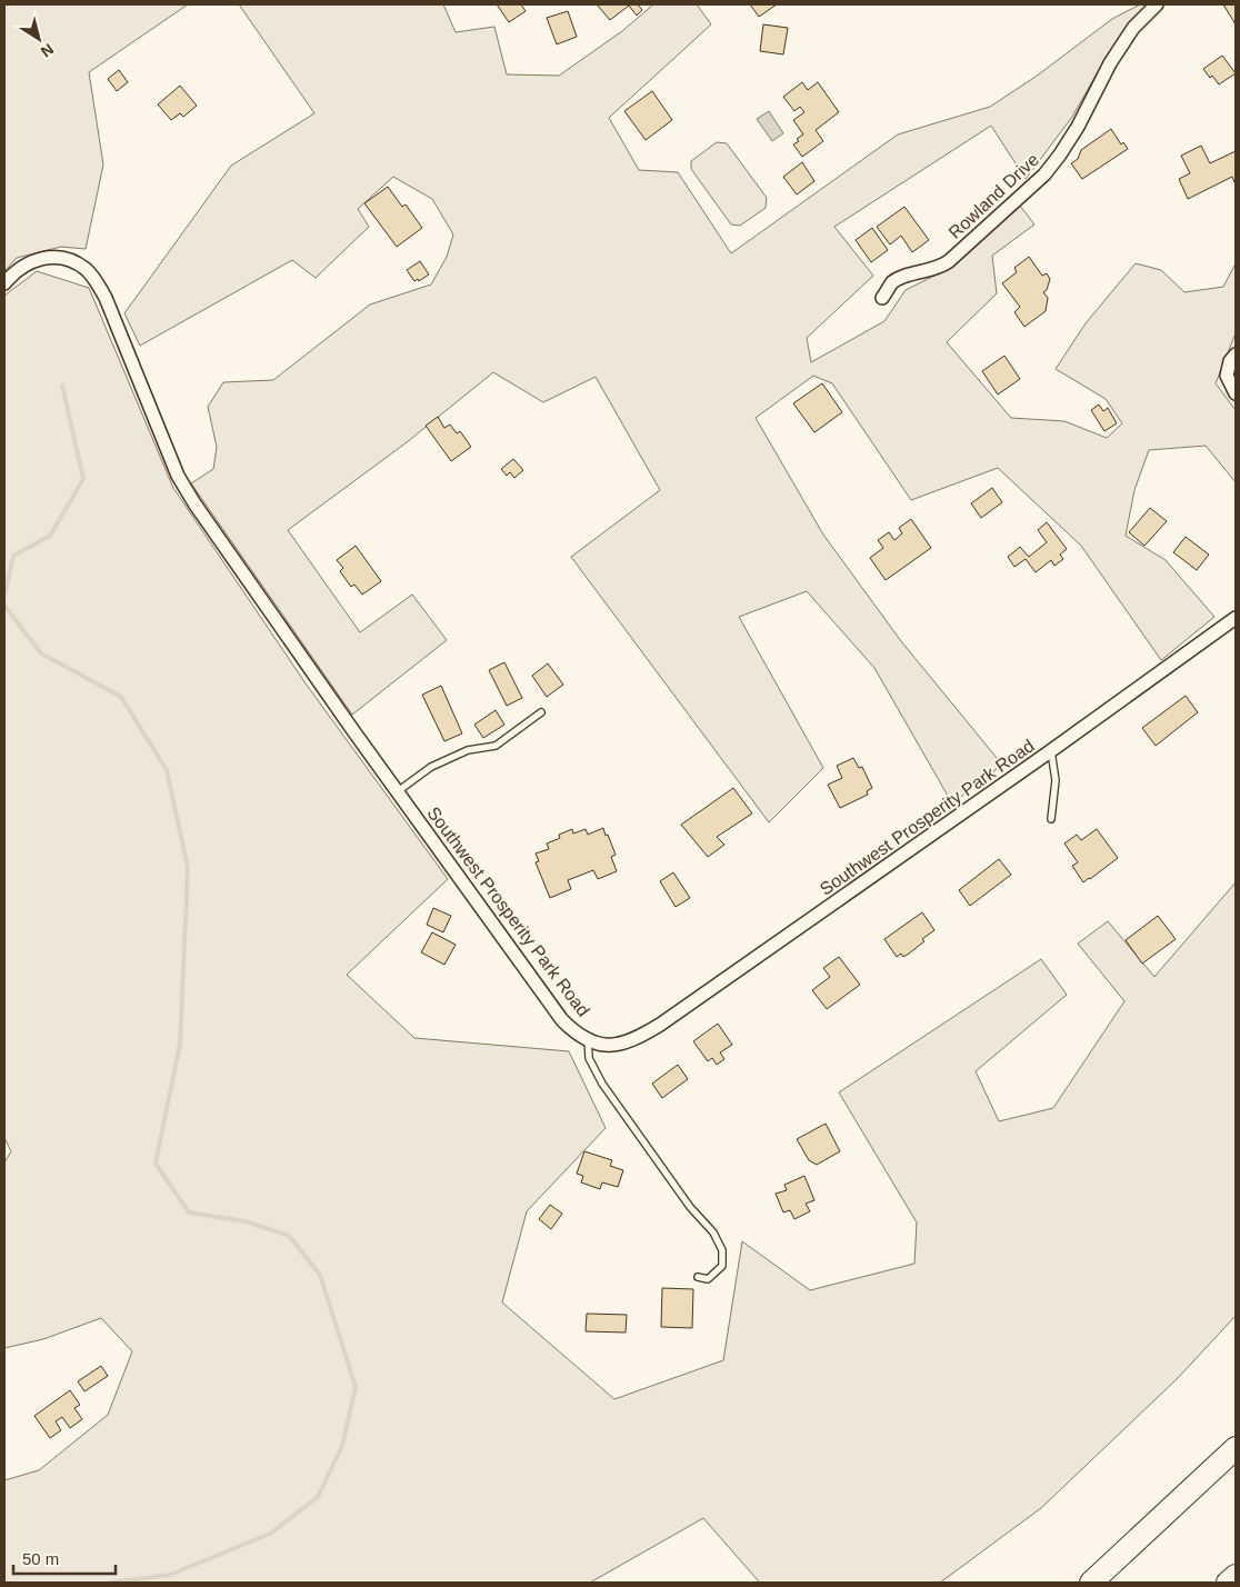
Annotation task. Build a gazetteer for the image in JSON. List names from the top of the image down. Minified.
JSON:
{"streets":{"street":["Rowland Drive","Southwest Prosperity Park Road"]},"scale_bar":"50 m","north":"bottom right"}
